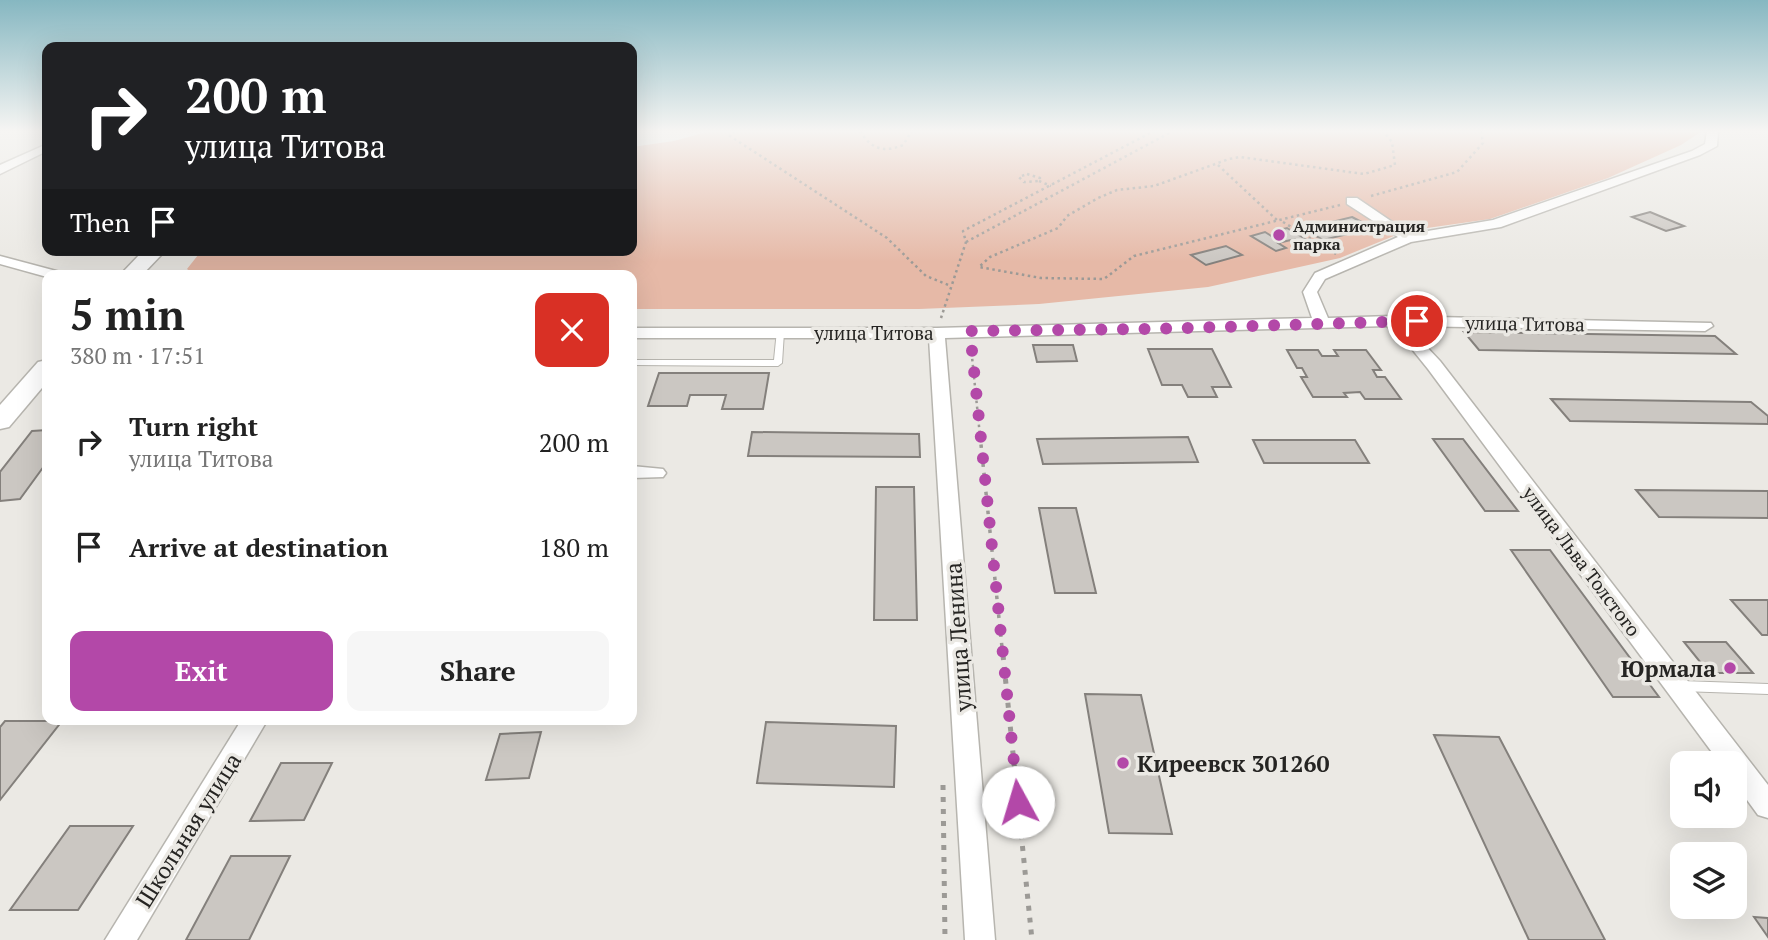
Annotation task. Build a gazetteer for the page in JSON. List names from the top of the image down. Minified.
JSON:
{"streets":{"street":["улица Титова","улица Льва Толстого","улица Ленина","Школьная улица"]},"crossings":[["улица Титова","улица Льва Толстого"],["улица Титова","улица Ленина"]],"places":["Администрация парка","Юрмала","Киреевск 301260"],"page":{"turn":["200 m","улица Титова"],"then":"Then","heading":["5 min","380 m · 17:51"],"list":[{"name":"Turn right","note":"улица Титова","value":"200 m"},{"name":"Arrive at destination","value":"180 m"}],"buttons":["Exit","Share"]}}
